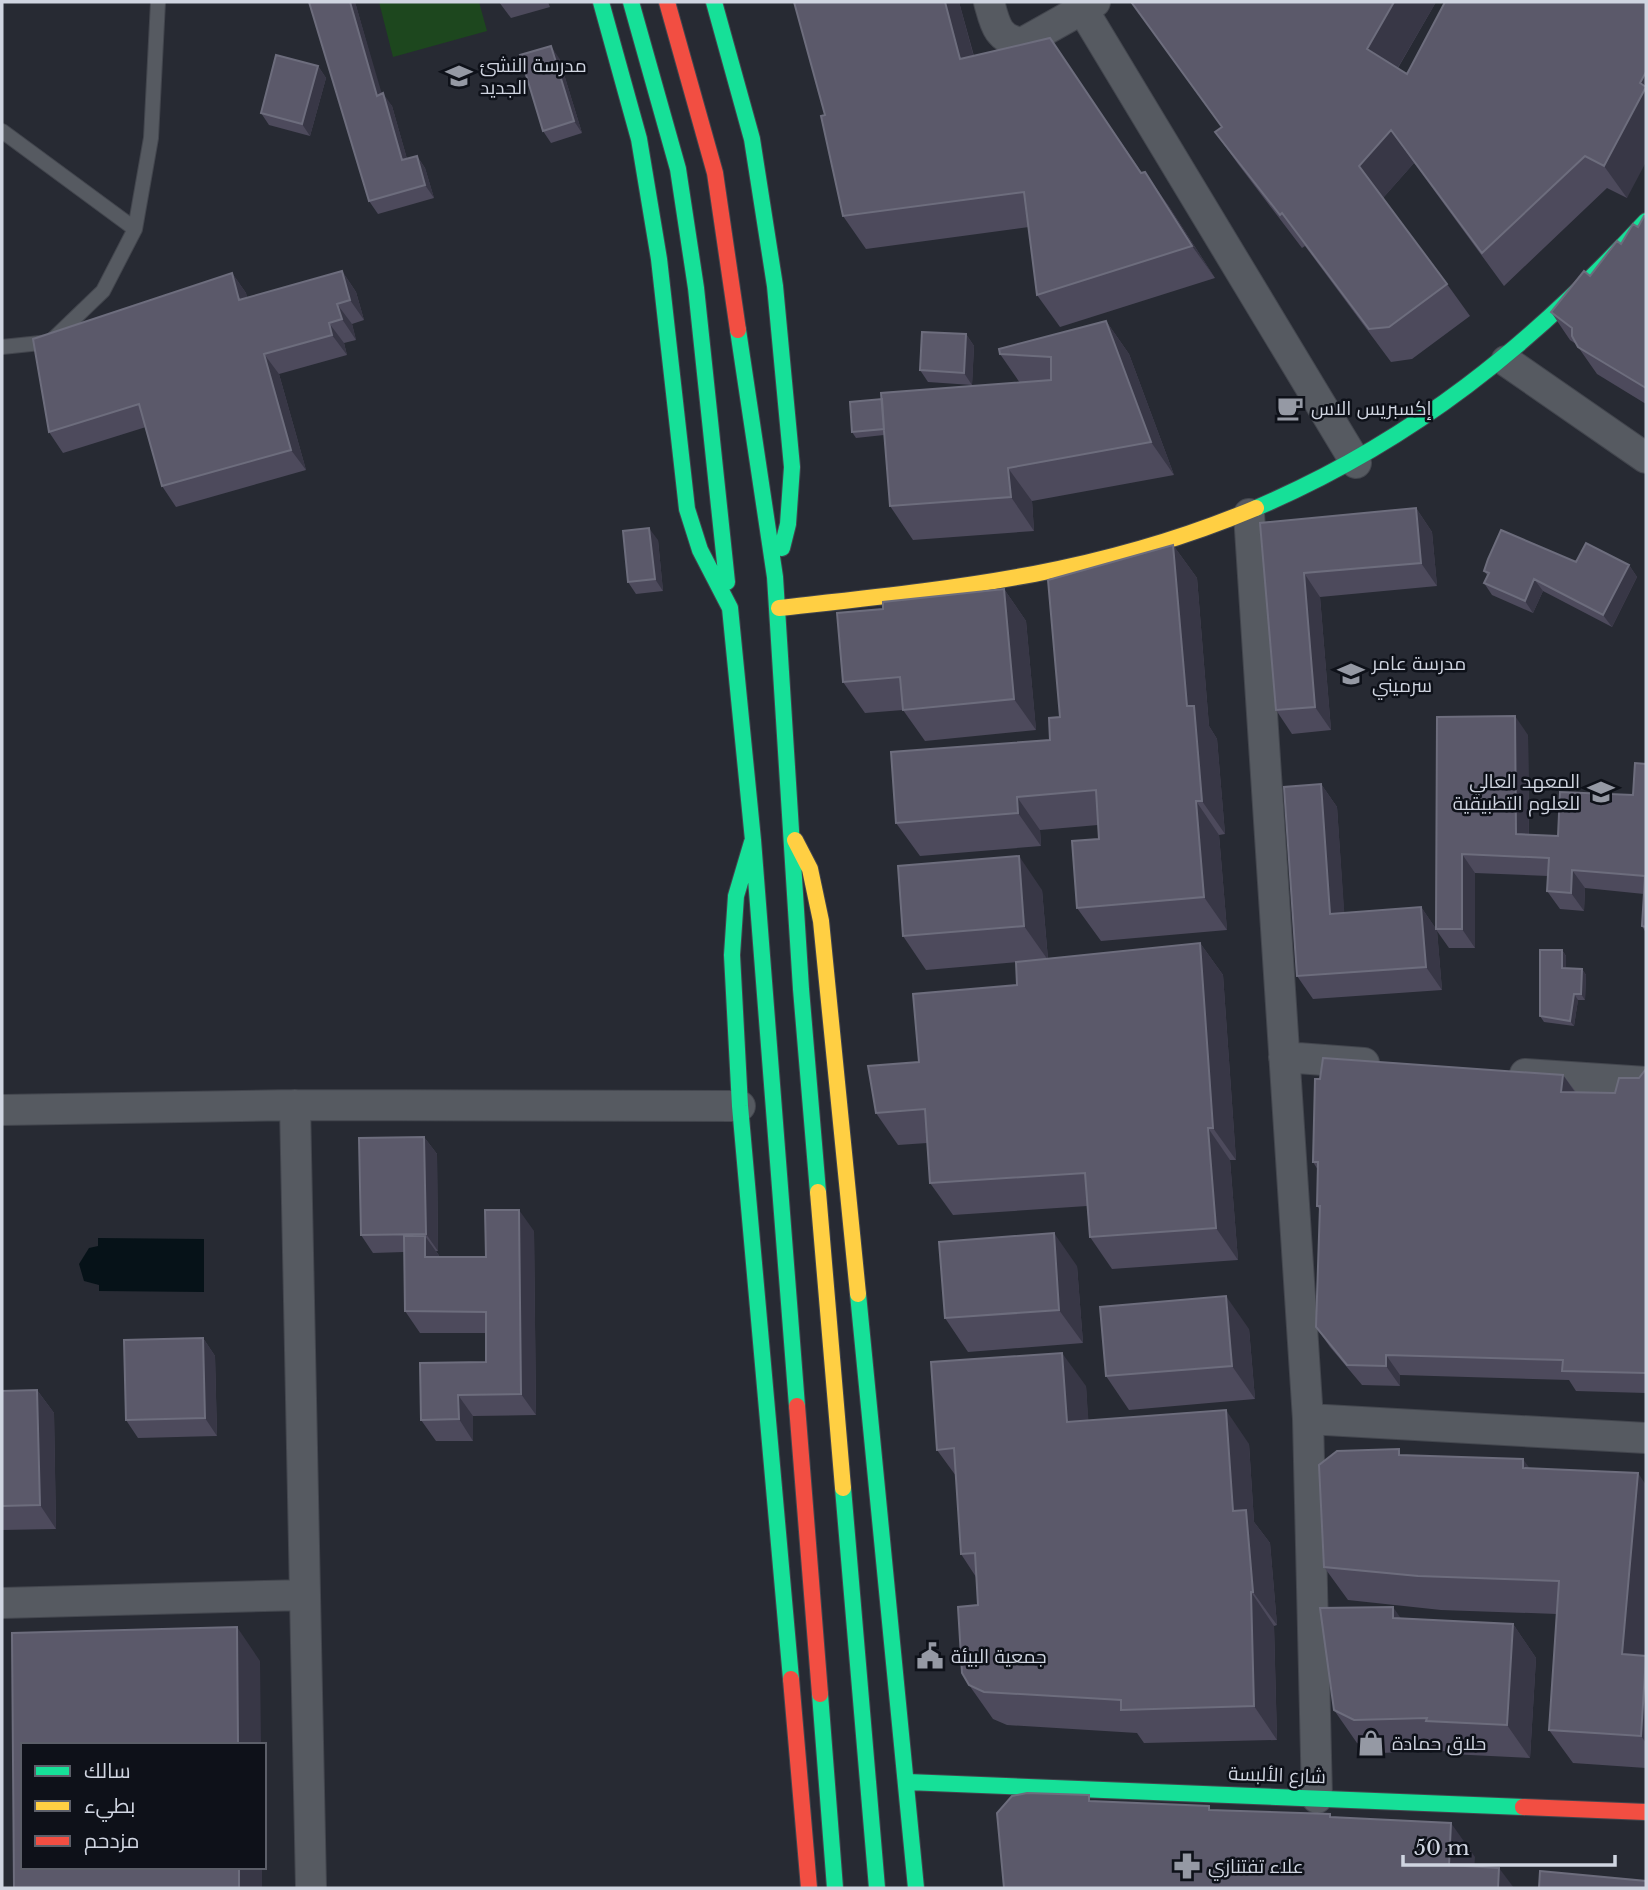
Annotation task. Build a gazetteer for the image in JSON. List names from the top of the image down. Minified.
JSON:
{"streets":{"main road":["شارع الألبسة"]},"places":{"school or university":["مدرسة النشئ الجديد","مدرسة عامر سرميني","المعهد العالي للعلوم التطبيقية"],"cafe":["إكسبريس الاس"],"public building":["جمعية البيئة"],"shop":["حلاق حمادة"],"pharmacy":["علاء تفتنازي"]},"legend":["سالك","بطيء","مزدحم"],"scale_bar":"50 m"}
